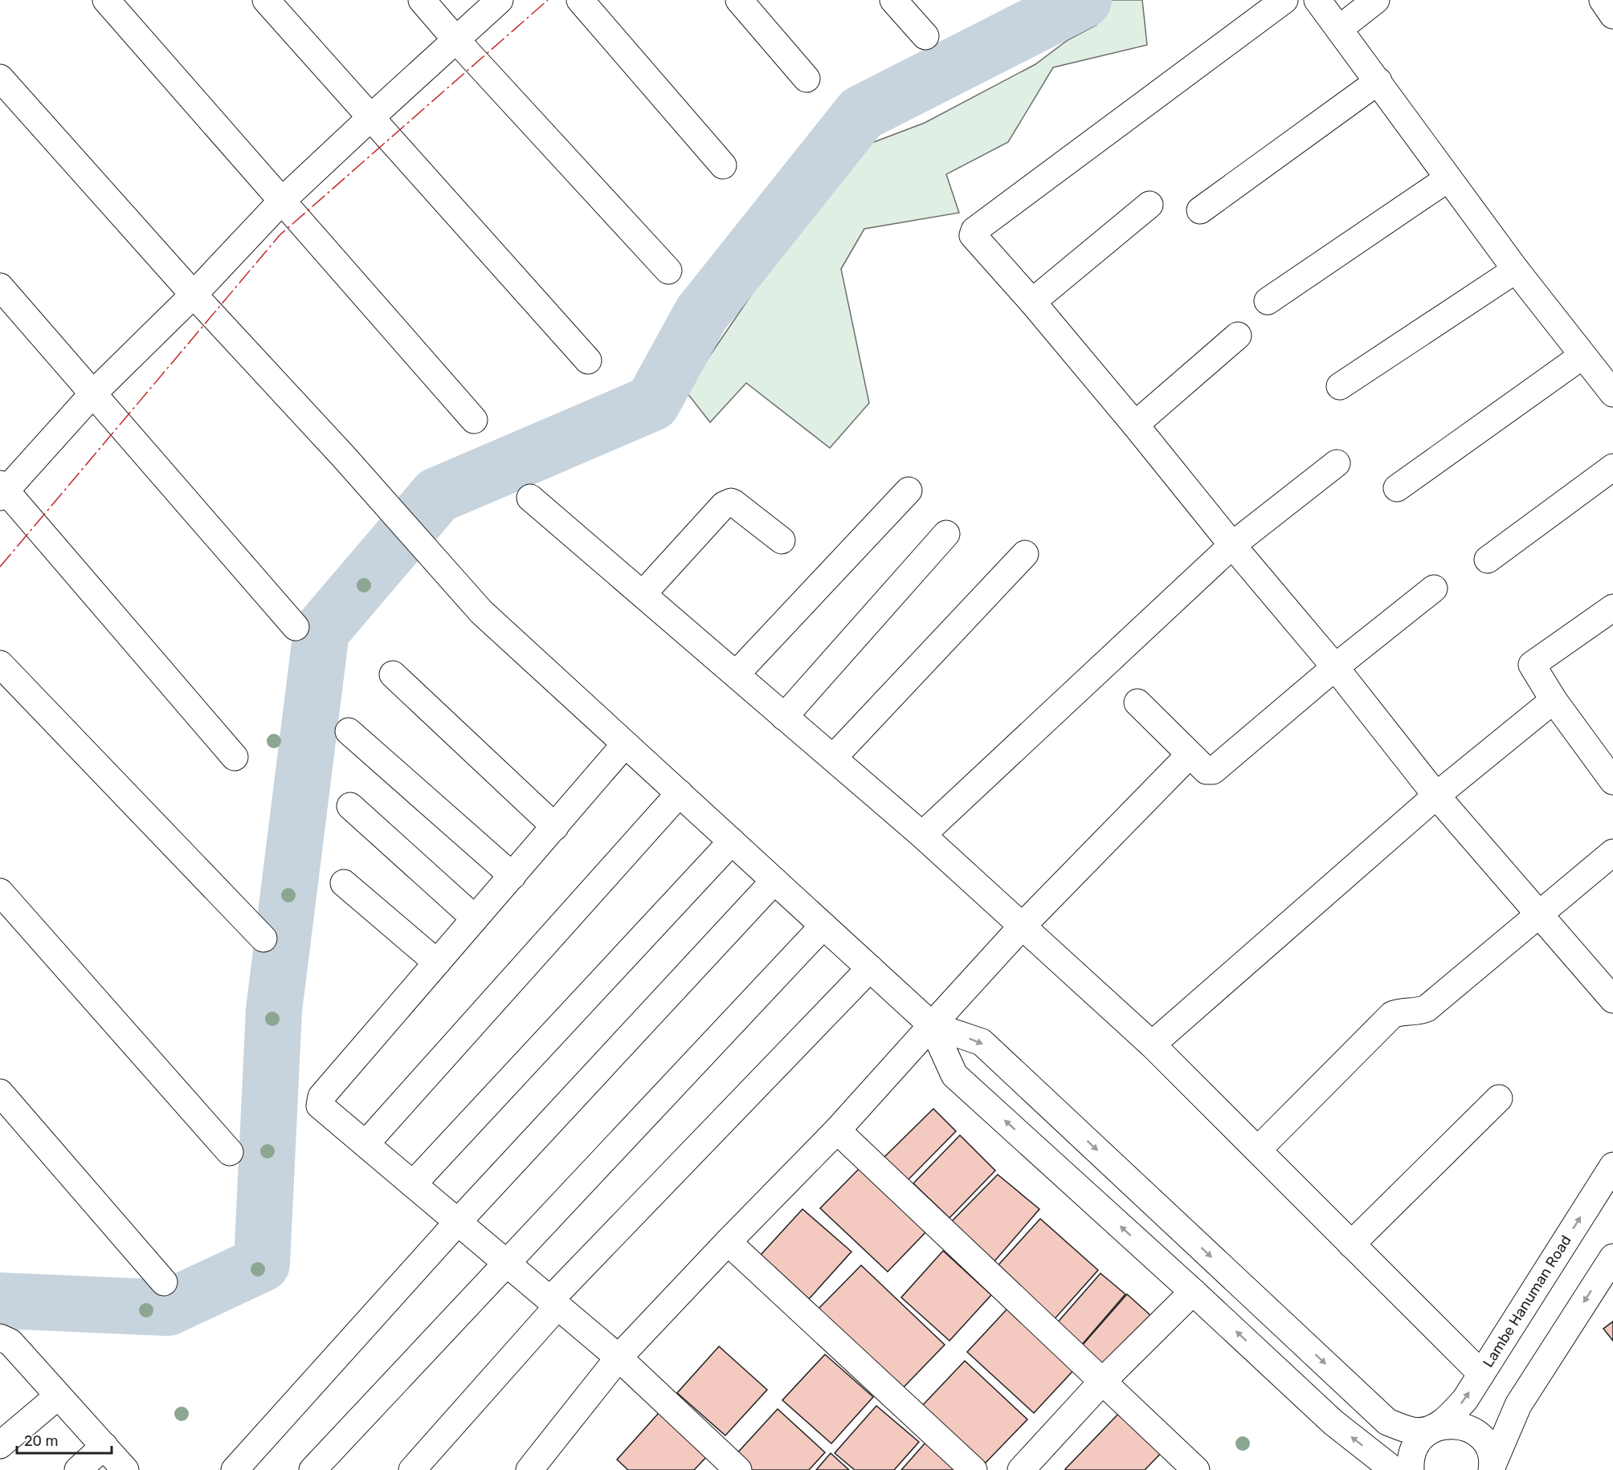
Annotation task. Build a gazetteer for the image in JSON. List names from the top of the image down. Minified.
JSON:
{"streets":{"street":["Lambe Hanuman Road"]},"scale_bar":"20 m"}
